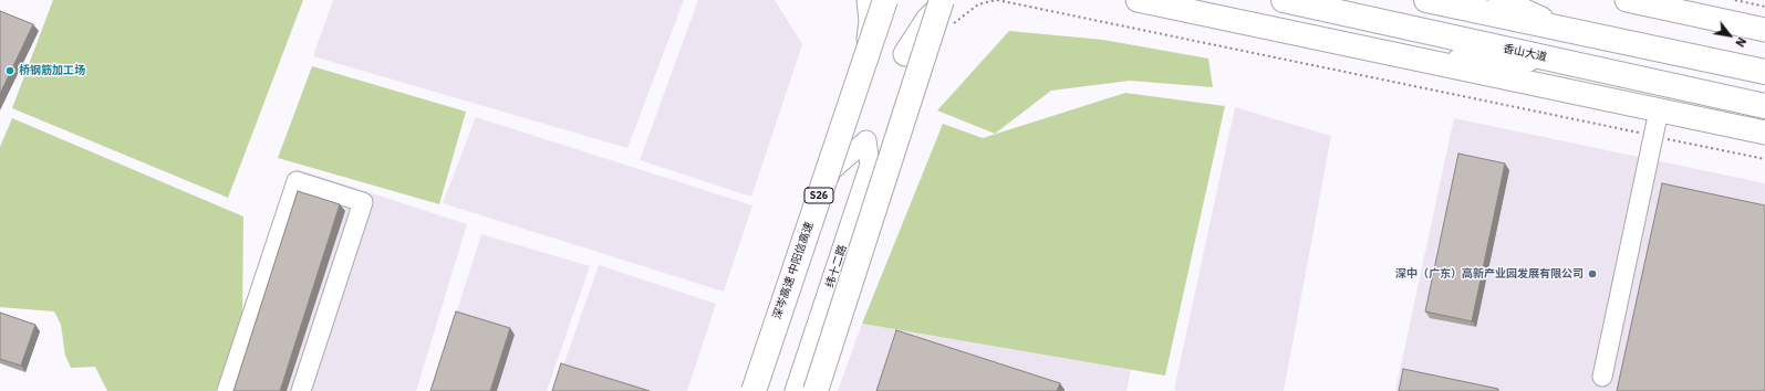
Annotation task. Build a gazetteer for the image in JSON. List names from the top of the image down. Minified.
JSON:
{"streets":{"highway":["香山大道","S26","深岑高速 中阳信高速"],"street":["纬十二路"]},"places":["桥钢筋加工场","深中（广东）高新产业园发展有限公司"],"north":"bottom right"}
